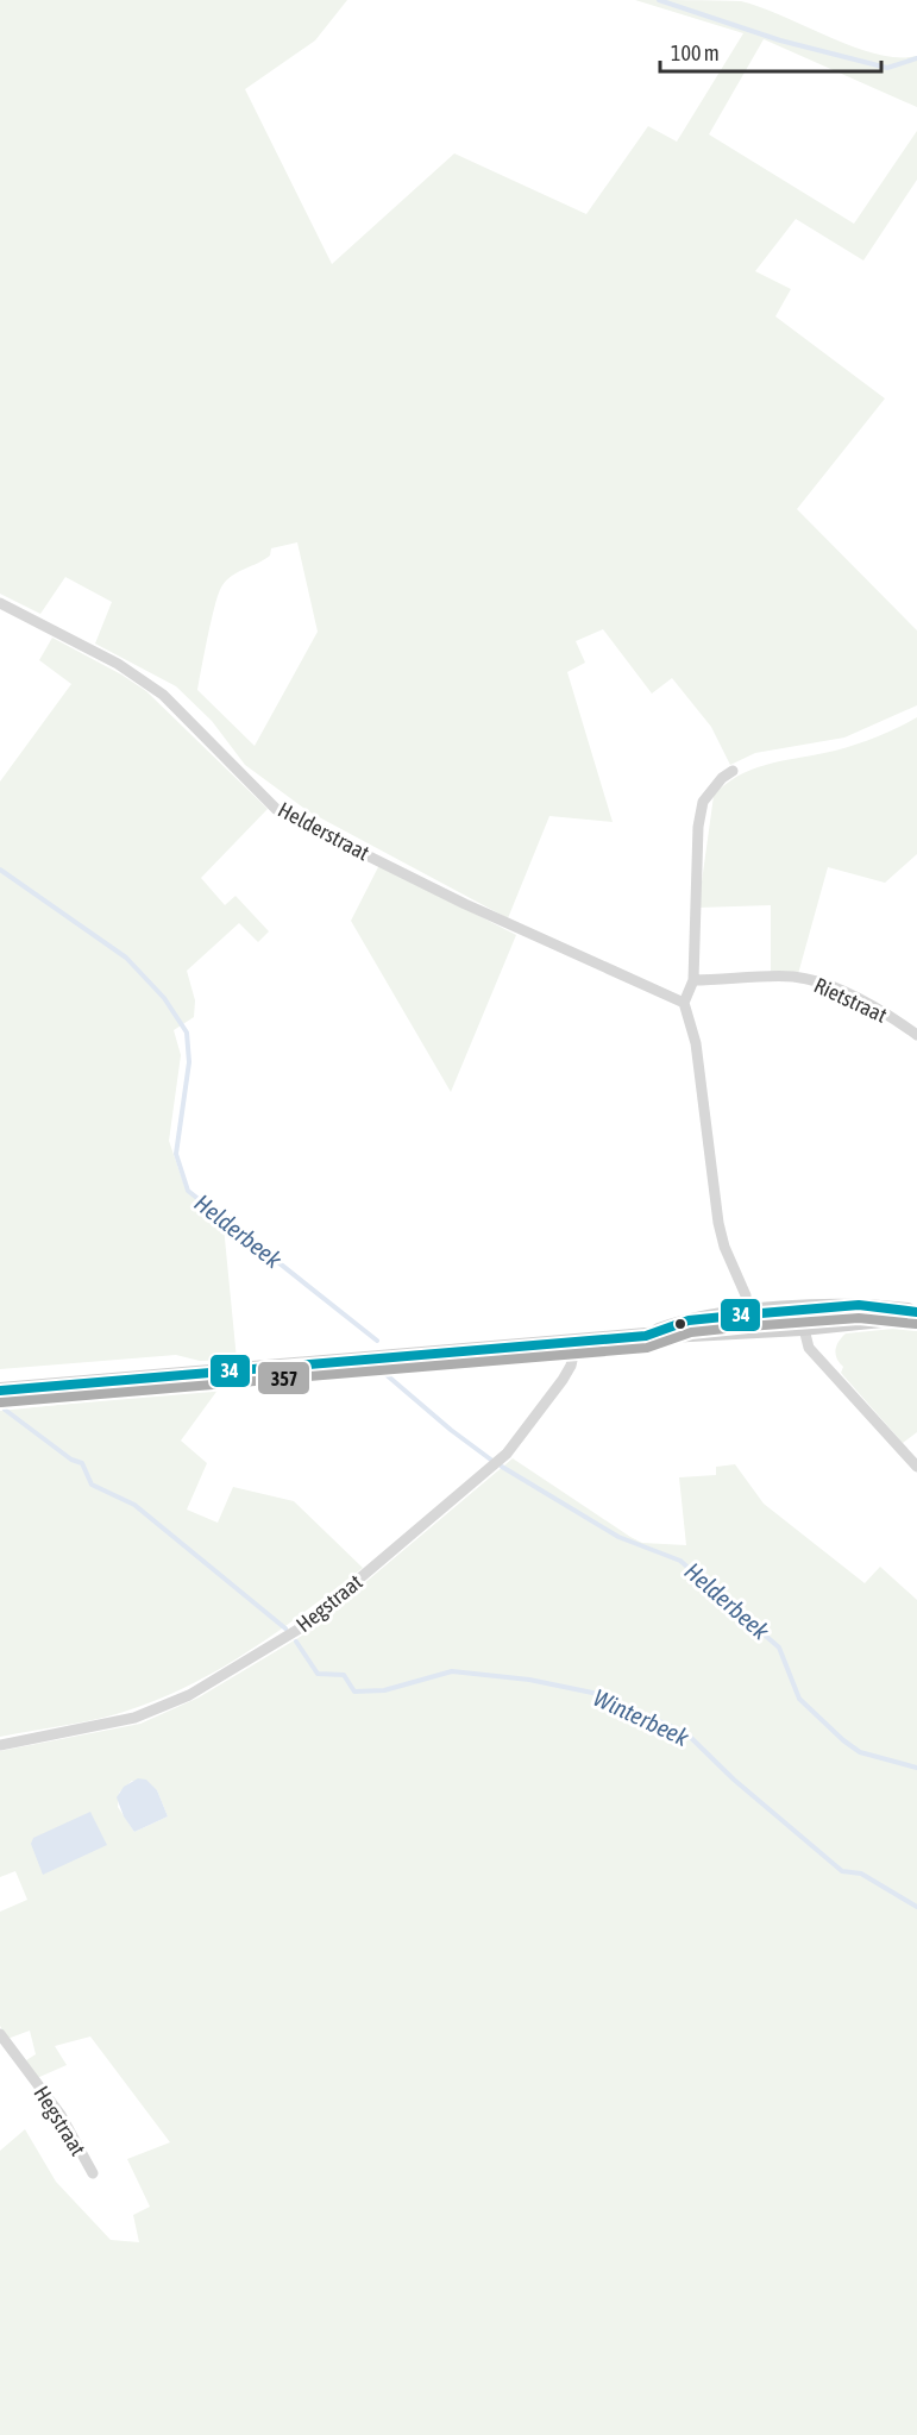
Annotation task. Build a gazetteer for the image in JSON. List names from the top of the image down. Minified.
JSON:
{"streets":{"street":["Helderstraat","Rietstraat","Hegstraat"]},"water":["Helderbeek","Winterbeek"],"lines":["transit line 34","transit line 357"],"scale_bar":"100 m"}
